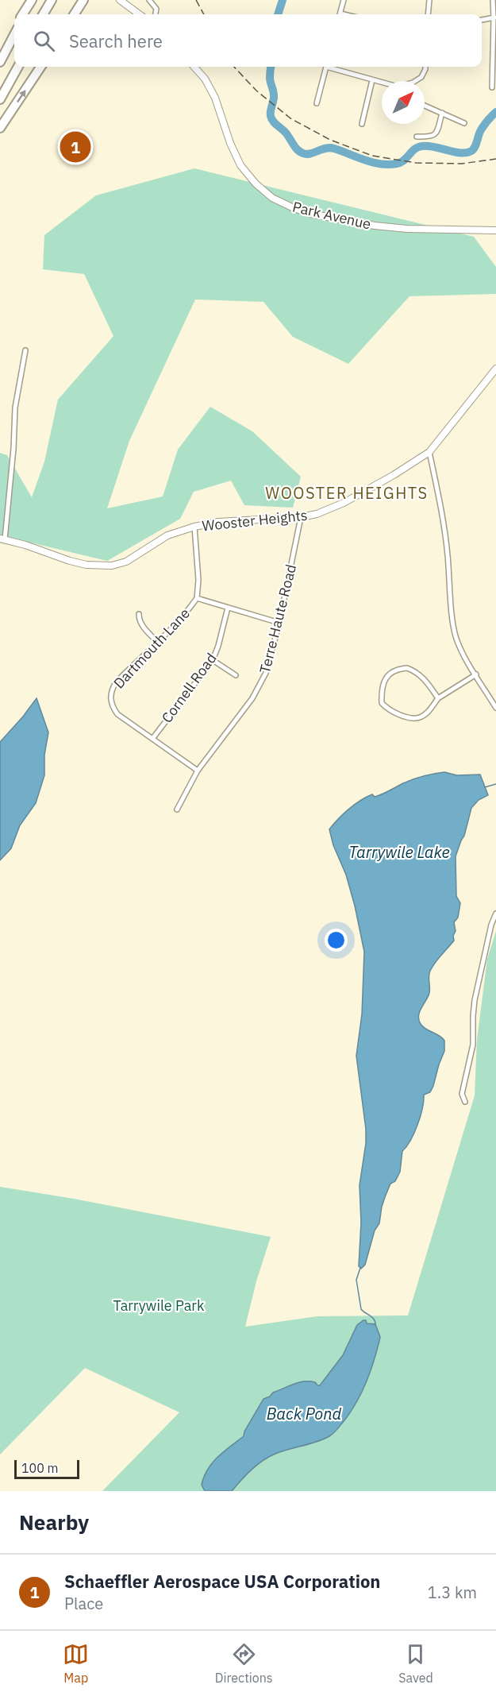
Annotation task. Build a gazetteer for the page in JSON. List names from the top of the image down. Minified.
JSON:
{"streets":{"main road":["Park Avenue","Wooster Heights"],"street":["Terre Haute Road","Dartmouth Lane","Cornell Road"]},"crossings":[["Wooster Heights","Terre Haute Road"],["Terre Haute Road","Dartmouth Lane"],["Dartmouth Lane","Cornell Road"]],"districts":["WOOSTER HEIGHTS"],"water":["Tarrywile Lake","Back Pond"],"parks":["Tarrywile Park"],"scale_bar":"100 m","north":"top right","page":{"search":"Search here","pins":"1","scale":"100 m","heading":"Nearby","list":[{"mark":"1","name":"Schaeffler Aerospace USA Corporation","note":"Place","value":"1.3 km"}],"nav":["Map","Directions","Saved"]}}
